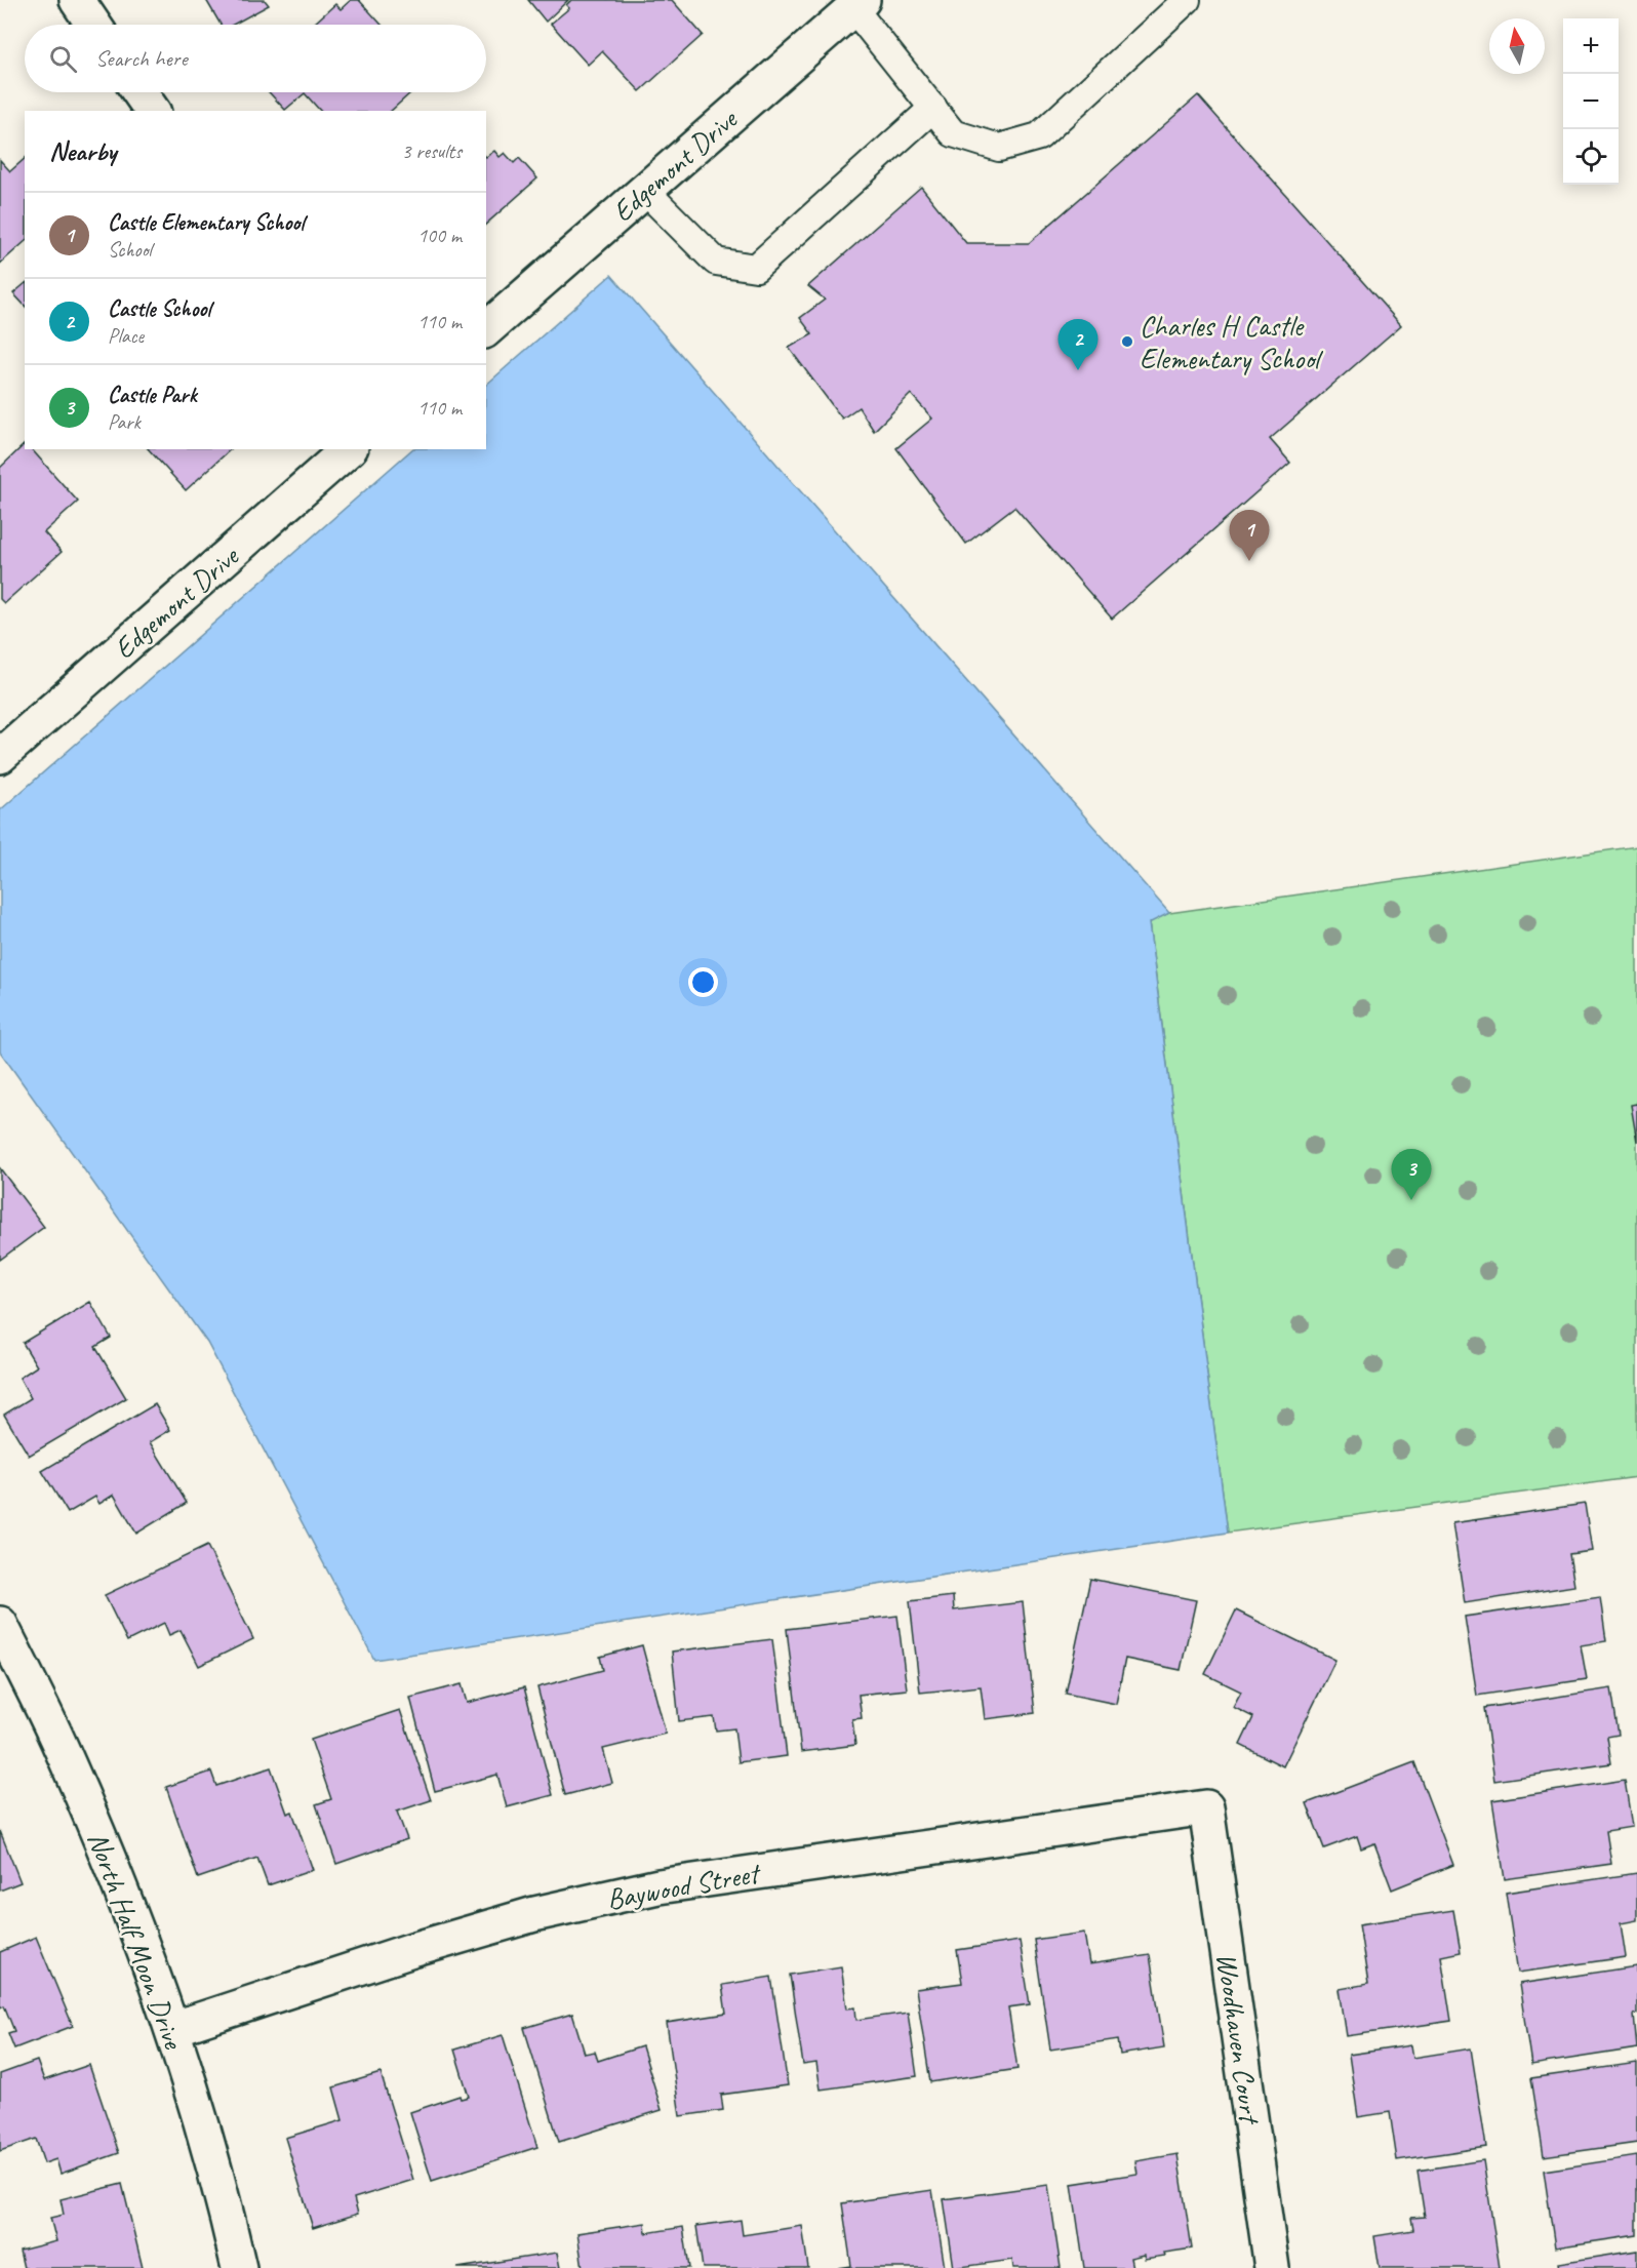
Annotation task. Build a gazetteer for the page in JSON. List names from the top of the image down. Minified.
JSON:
{"streets":{"street":["Edgemont Drive","Baywood Street","North Half Moon Drive","Woodhaven Court"]},"crossings":[["Baywood Street","North Half Moon Drive"],["Baywood Street","Woodhaven Court"]],"places":["Charles H Castle Elementary School"],"north":"top","page":{"map_buttons":["+","−"],"search":"Search here","heading":["Nearby","3 results"],"list":[{"mark":"1","name":"Castle Elementary School","note":"School","value":"100 m"},{"mark":"2","name":"Castle School","note":"Place","value":"110 m"},{"mark":"3","name":"Castle Park","note":"Park","value":"110 m"}],"pins":["2","1","3"]}}
